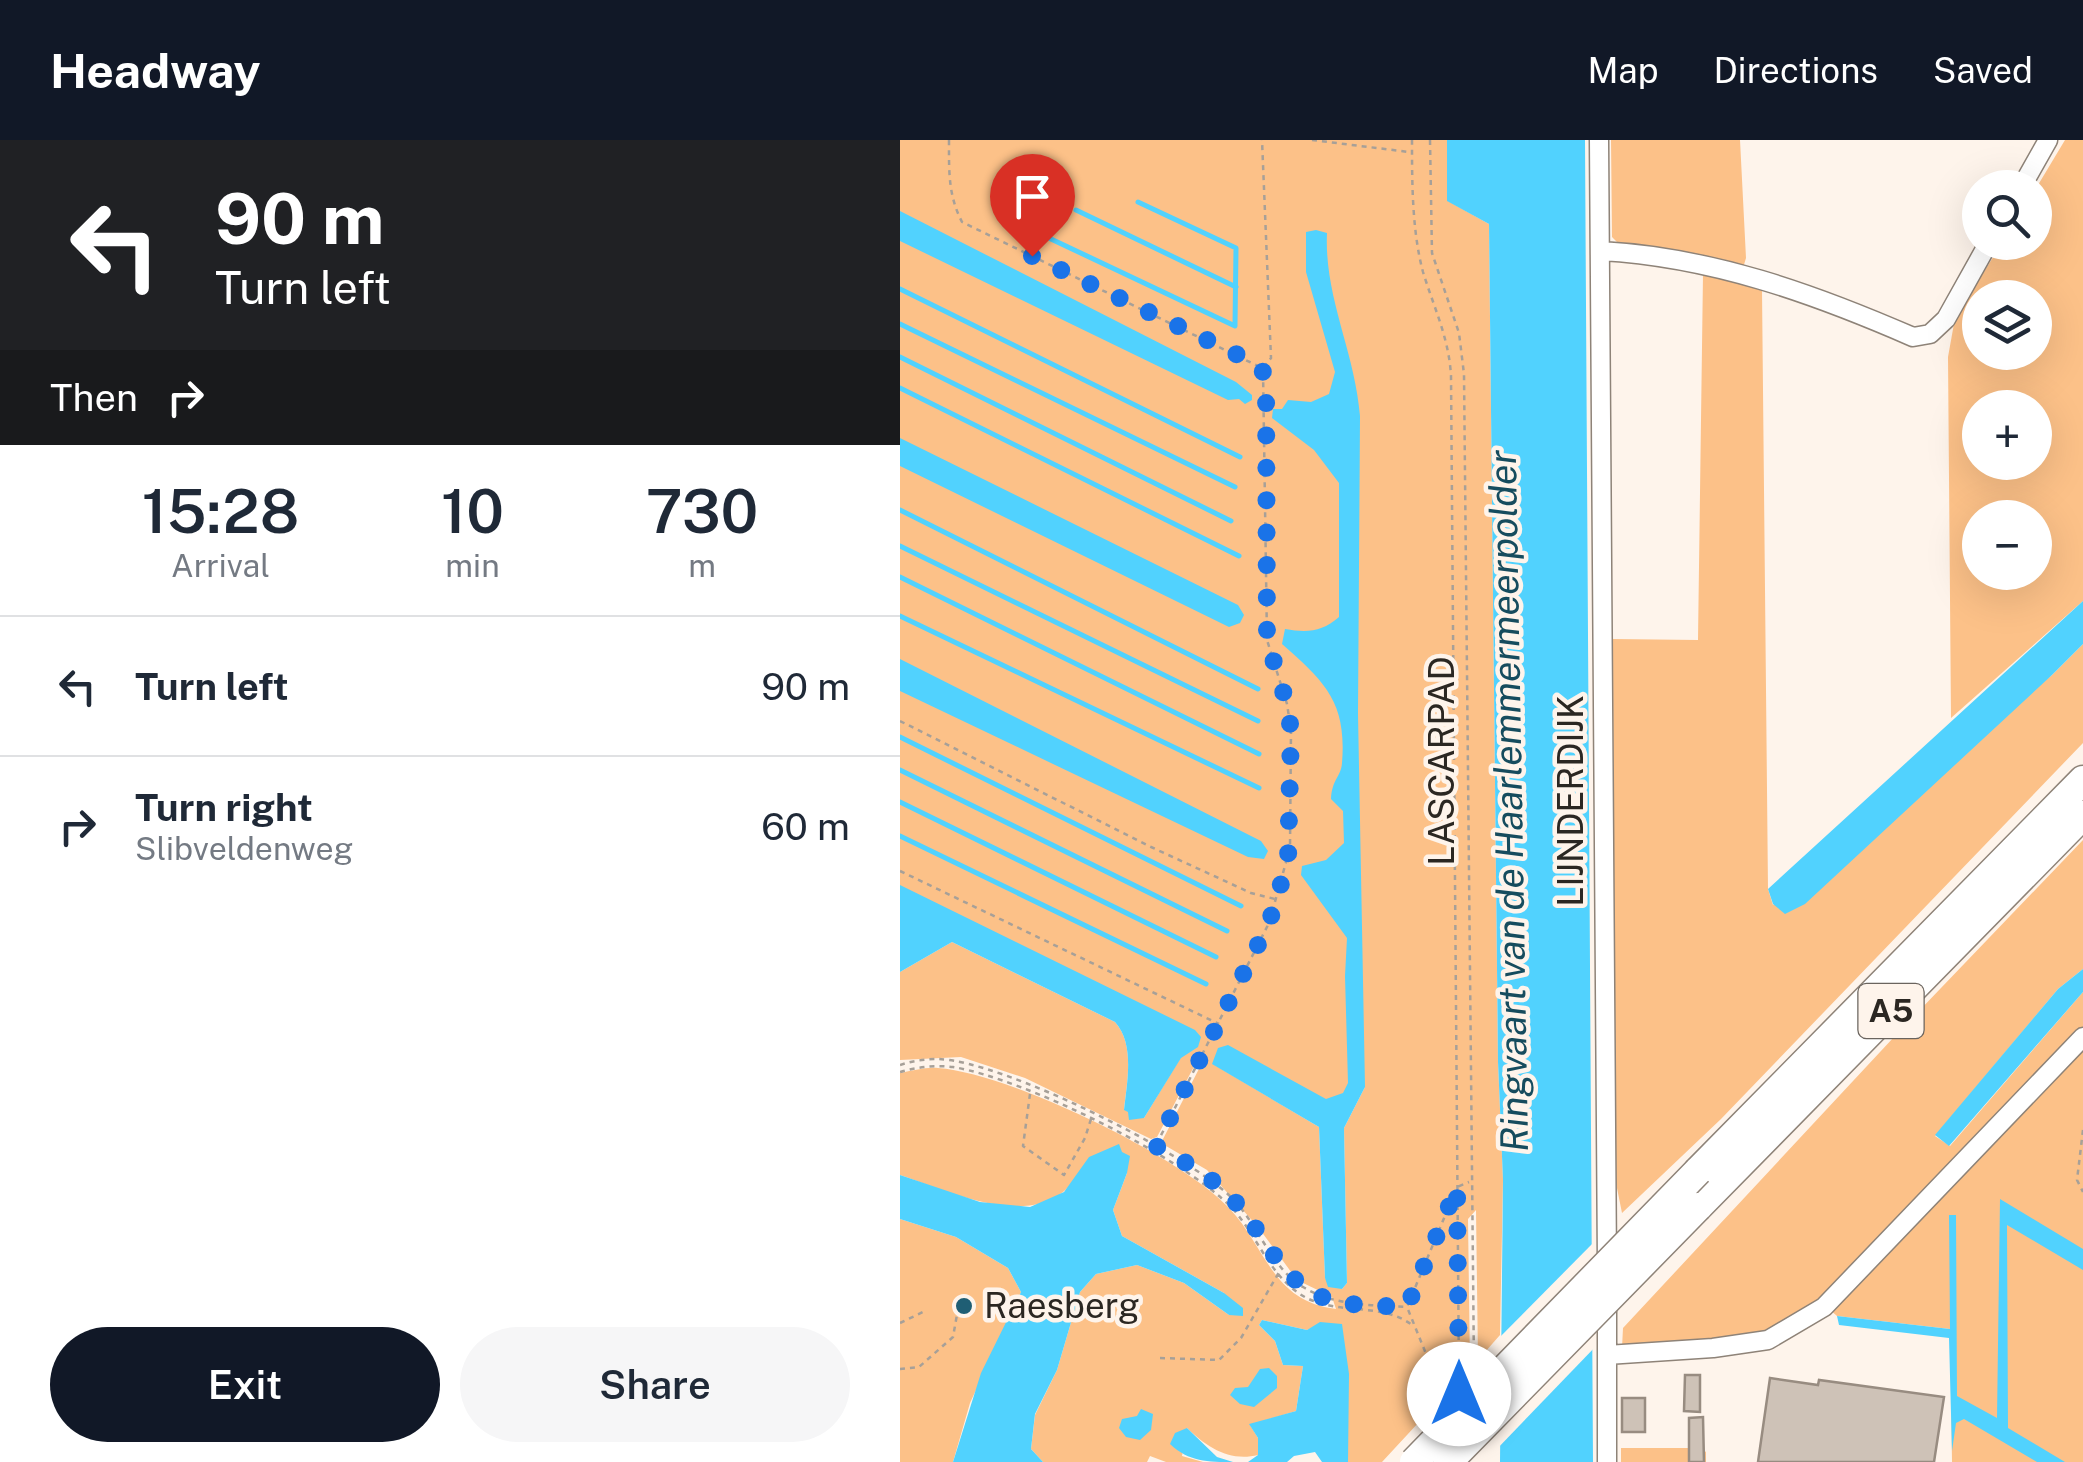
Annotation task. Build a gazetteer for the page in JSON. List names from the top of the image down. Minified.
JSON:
{"streets":{"highway":["A5"],"street":["LIJNDERDIJK"],"path":["LASCARPAD"]},"water":["Ringvaart van de Haarlemmermeerpolder"],"places":["Raesberg"],"page":{"header":"Headway","nav":["Map","Directions","Saved"],"turn":["90 m","Turn left"],"map_buttons":["+","−"],"then":"Then","eta":["15:28","Arrival","10","min","730","m"],"list":[{"name":"Turn left","value":"90 m"},{"name":"Turn right","note":"Slibveldenweg","value":"60 m"}],"buttons":["Exit","Share"]}}
